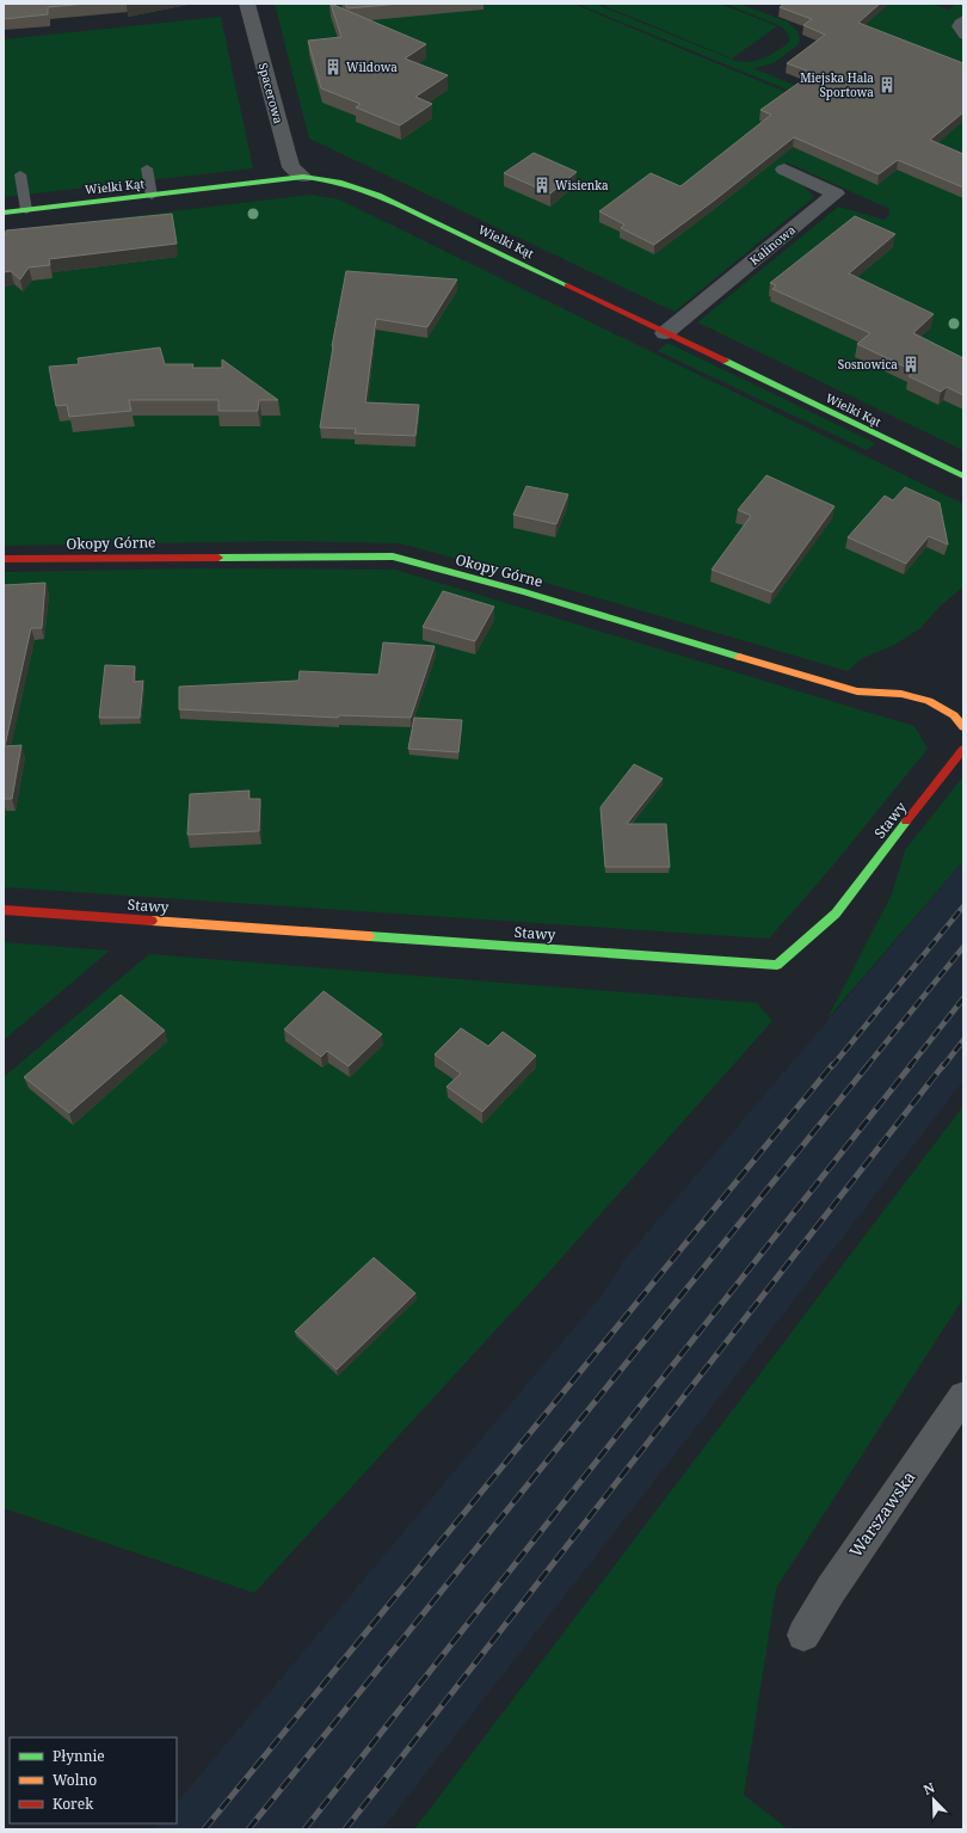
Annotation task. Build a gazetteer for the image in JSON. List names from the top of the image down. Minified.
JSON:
{"streets":{"street":["Spacerowa","Wielki Kąt","Kalinowa","Okopy Górne","Stawy","Warszawska"]},"crossings":[["Spacerowa","Wielki Kąt"],["Wielki Kąt","Kalinowa"]],"places":{"building":["Wildowa","Miejska Hala Sportowa","Wisienka","Sosnowica"]},"legend":["Płynnie","Wolno","Korek"],"north":"top left"}
